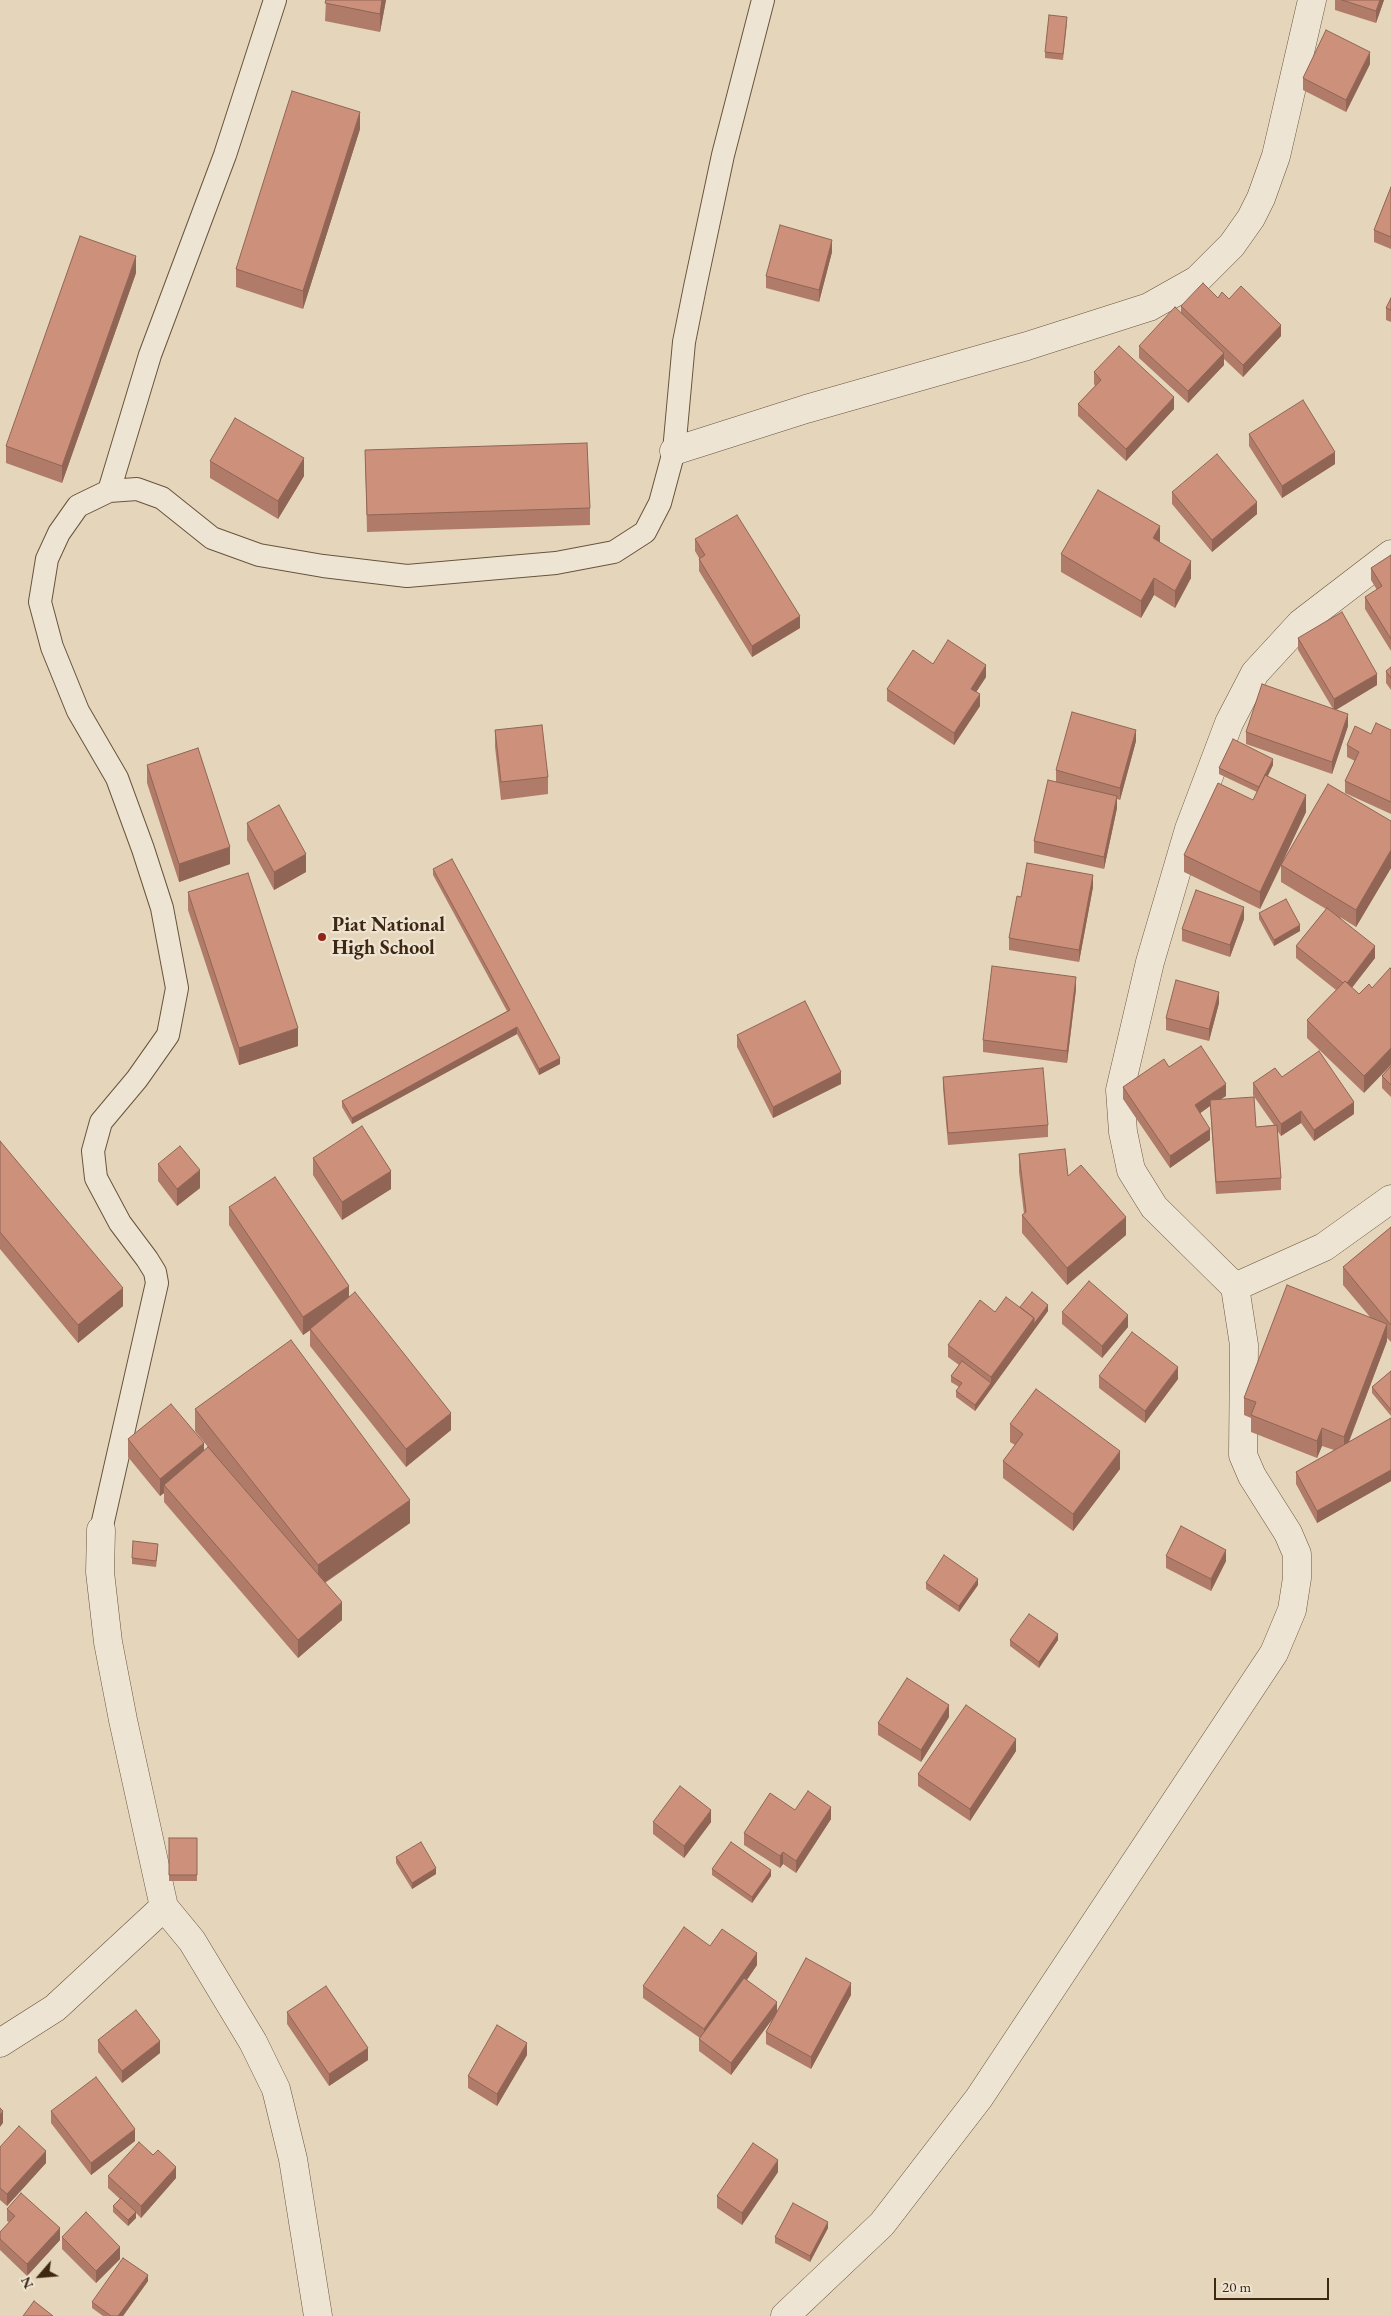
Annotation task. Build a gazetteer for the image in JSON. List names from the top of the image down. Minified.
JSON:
{"places":["Piat National High School"],"scale_bar":"20 m","north":"bottom left"}
